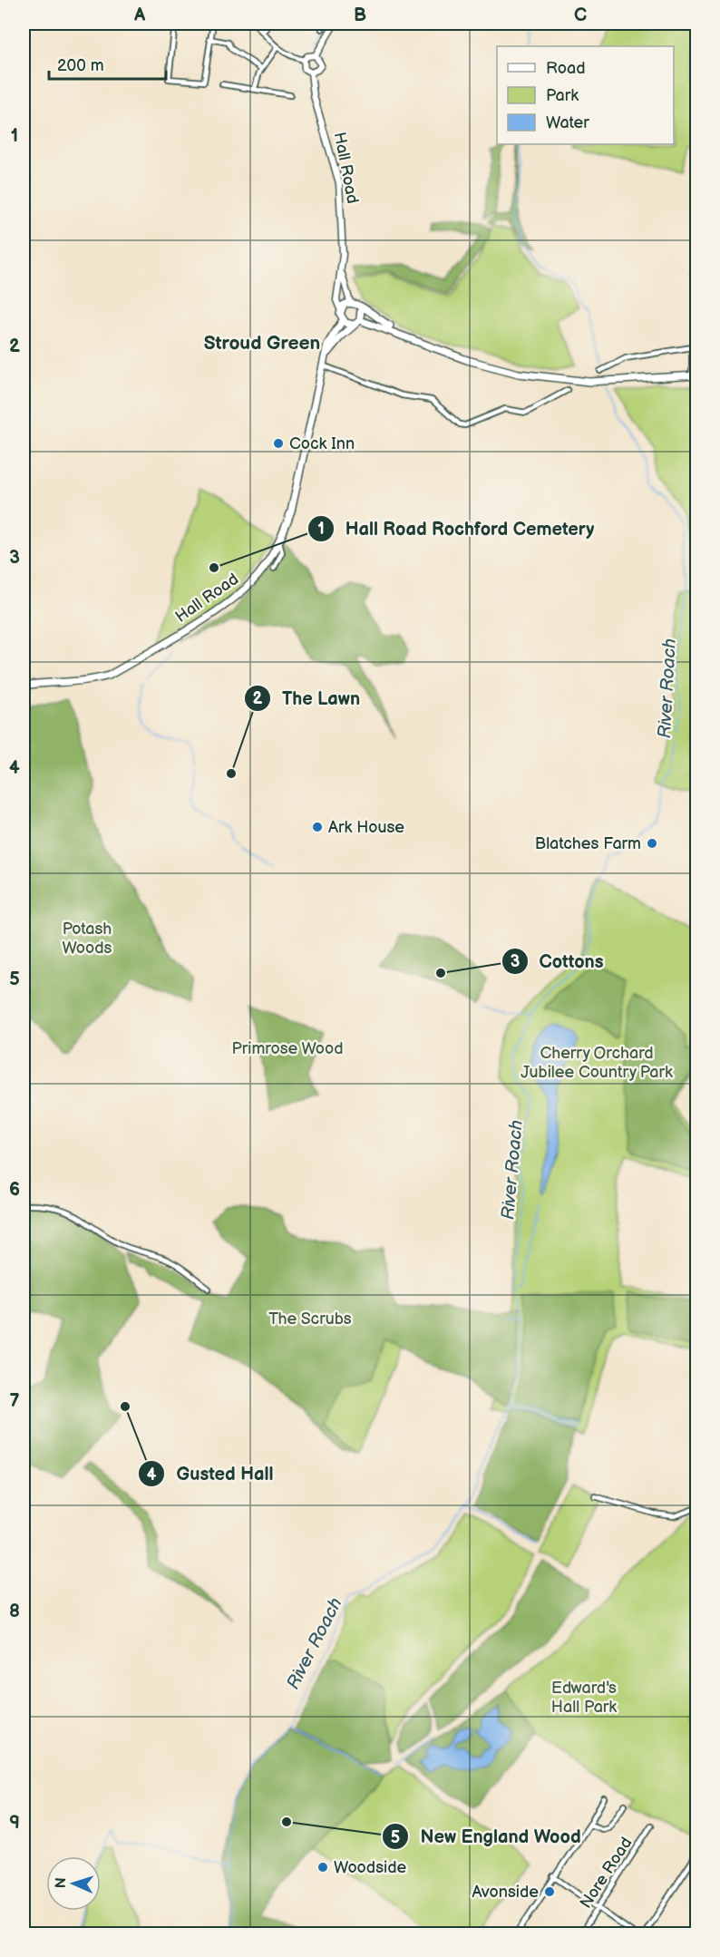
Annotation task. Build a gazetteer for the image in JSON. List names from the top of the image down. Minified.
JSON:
{"streets":{"main road":["Hall Road"],"street":["Nore Road"]},"districts":["Stroud Green"],"water":["River Roach"],"parks":["Potash Woods","Primrose Wood","Cherry Orchard Jubilee Country Park","The Scrubs","Edward's Hall Park"],"places":["Cock Inn","Hall Road Rochford Cemetery","The Lawn","Ark House","Blatches Farm","Cottons","Gusted Hall","New England Wood","Woodside","Avonside"],"legend":["Road","Park","Water"],"scale_bar":"200 m","north":"left","grid":{"columns":["A","B","C"],"rows":["1","2","3","4","5","6","7","8","9"]}}
